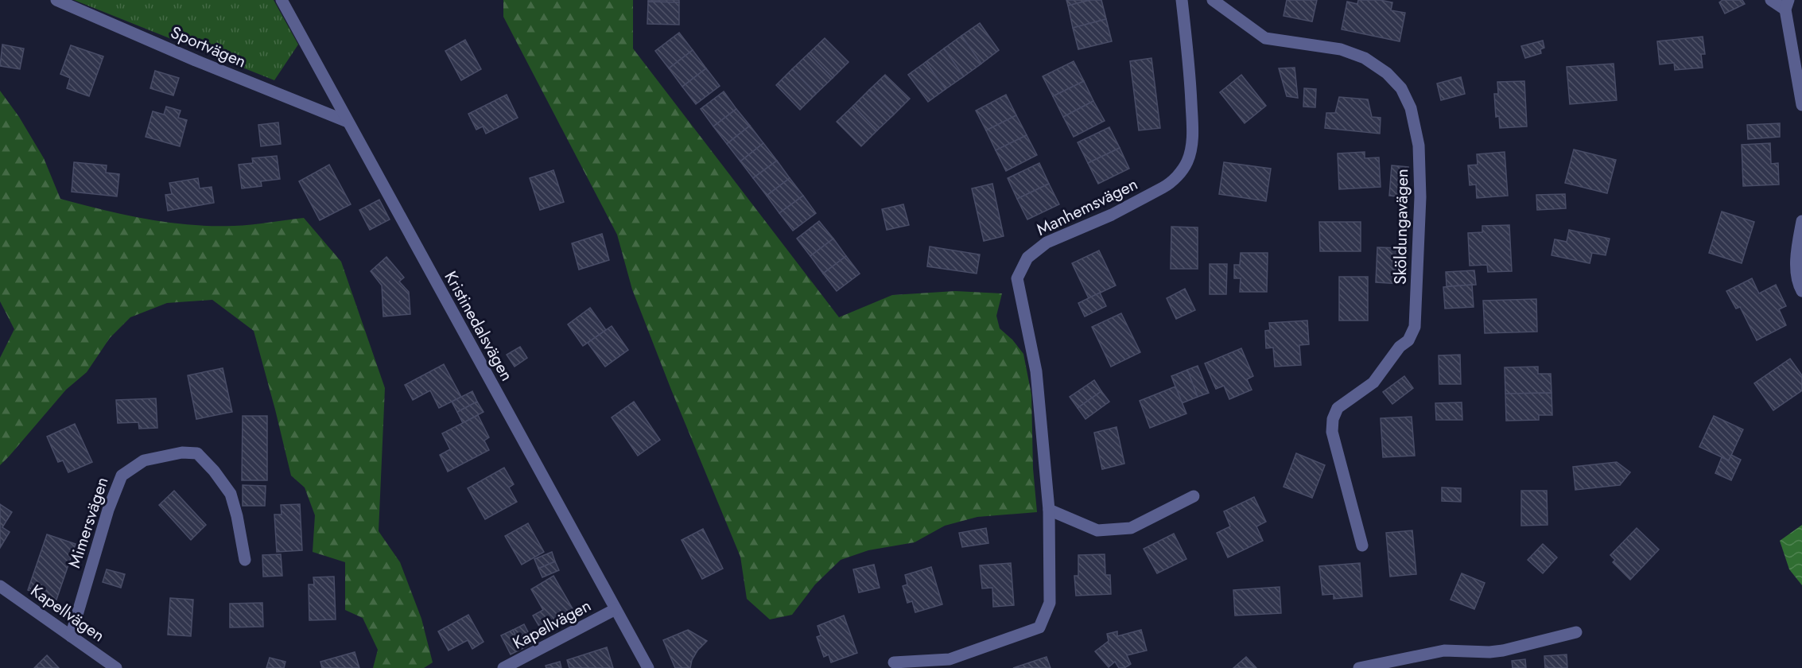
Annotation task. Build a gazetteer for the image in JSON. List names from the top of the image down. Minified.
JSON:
{"streets":{"street":["Sportvägen","Manhemsvägen","Sköldungavägen","Kristinedalsvägen","Mimersvägen","Kapellvägen"]},"crossings":[["Sportvägen","Kristinedalsvägen"],["Kristinedalsvägen","Kapellvägen"],["Mimersvägen","Kapellvägen"]]}
